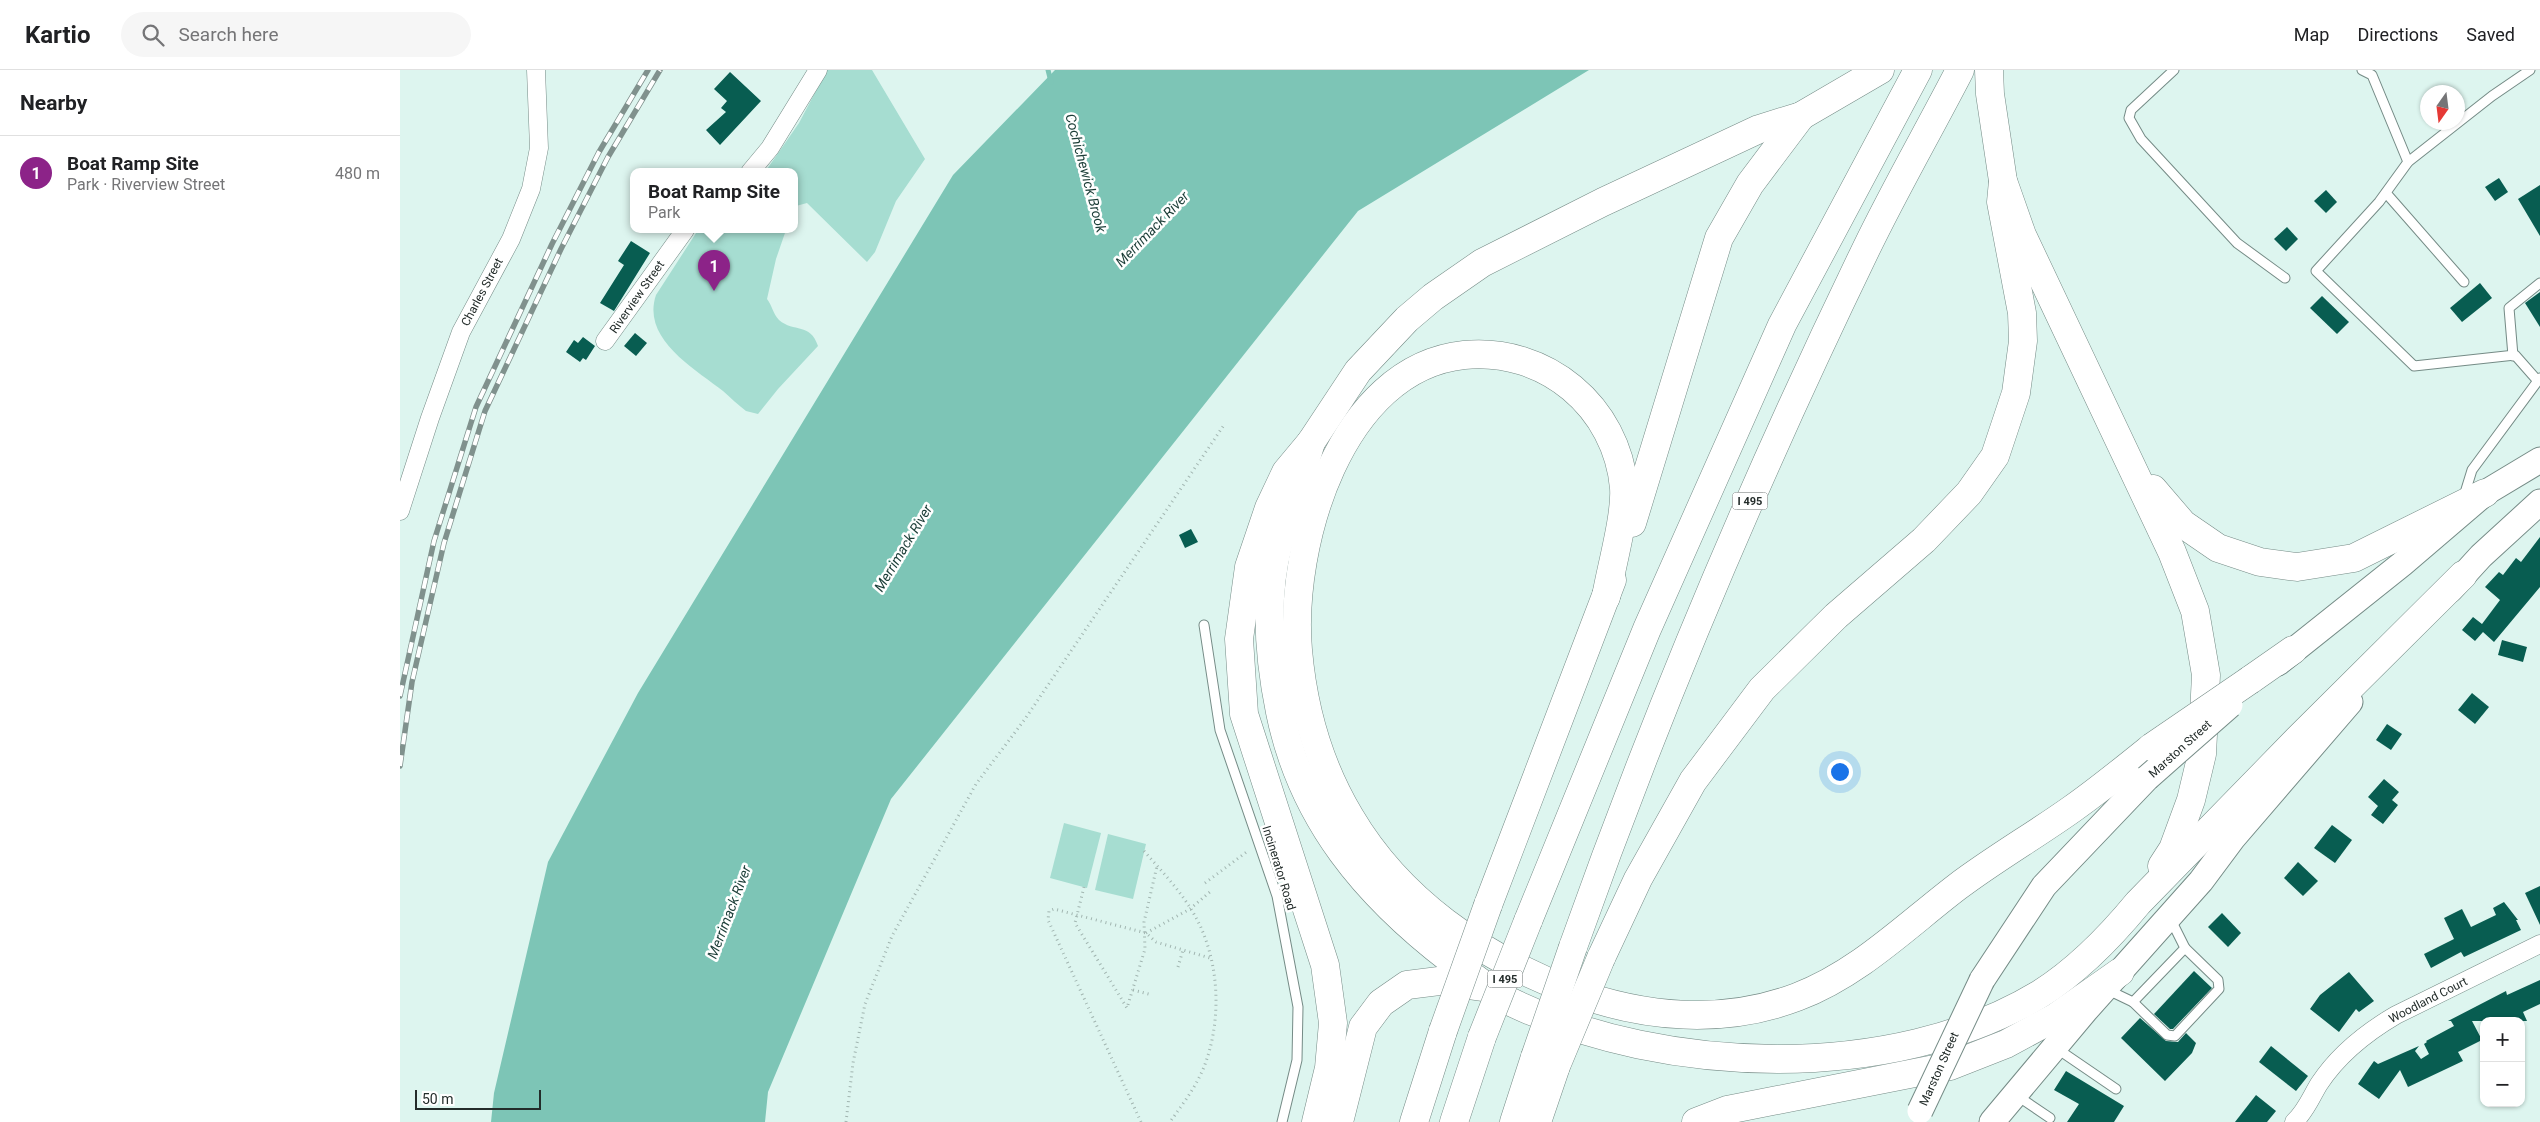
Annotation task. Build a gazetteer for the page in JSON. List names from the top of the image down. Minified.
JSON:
{"streets":{"highway":["I 495"],"main road":["Marston Street"],"street":["Charles Street","Riverview Street","Woodland Court"],"lane":["Incinerator Road"]},"water":["Cochichewick Brook","Merrimack River"],"scale_bar":"50 m","north":"bottom","page":{"header":"Kartio","search":"Search here","nav":["Map","Directions","Saved"],"heading":"Nearby","list":[{"mark":"1","name":"Boat Ramp Site","note":"Park · Riverview Street","value":"480 m"}],"popup":["Boat Ramp Site","Park"],"pins":"1","map_buttons":["+","−"],"scale":"50 m"}}
